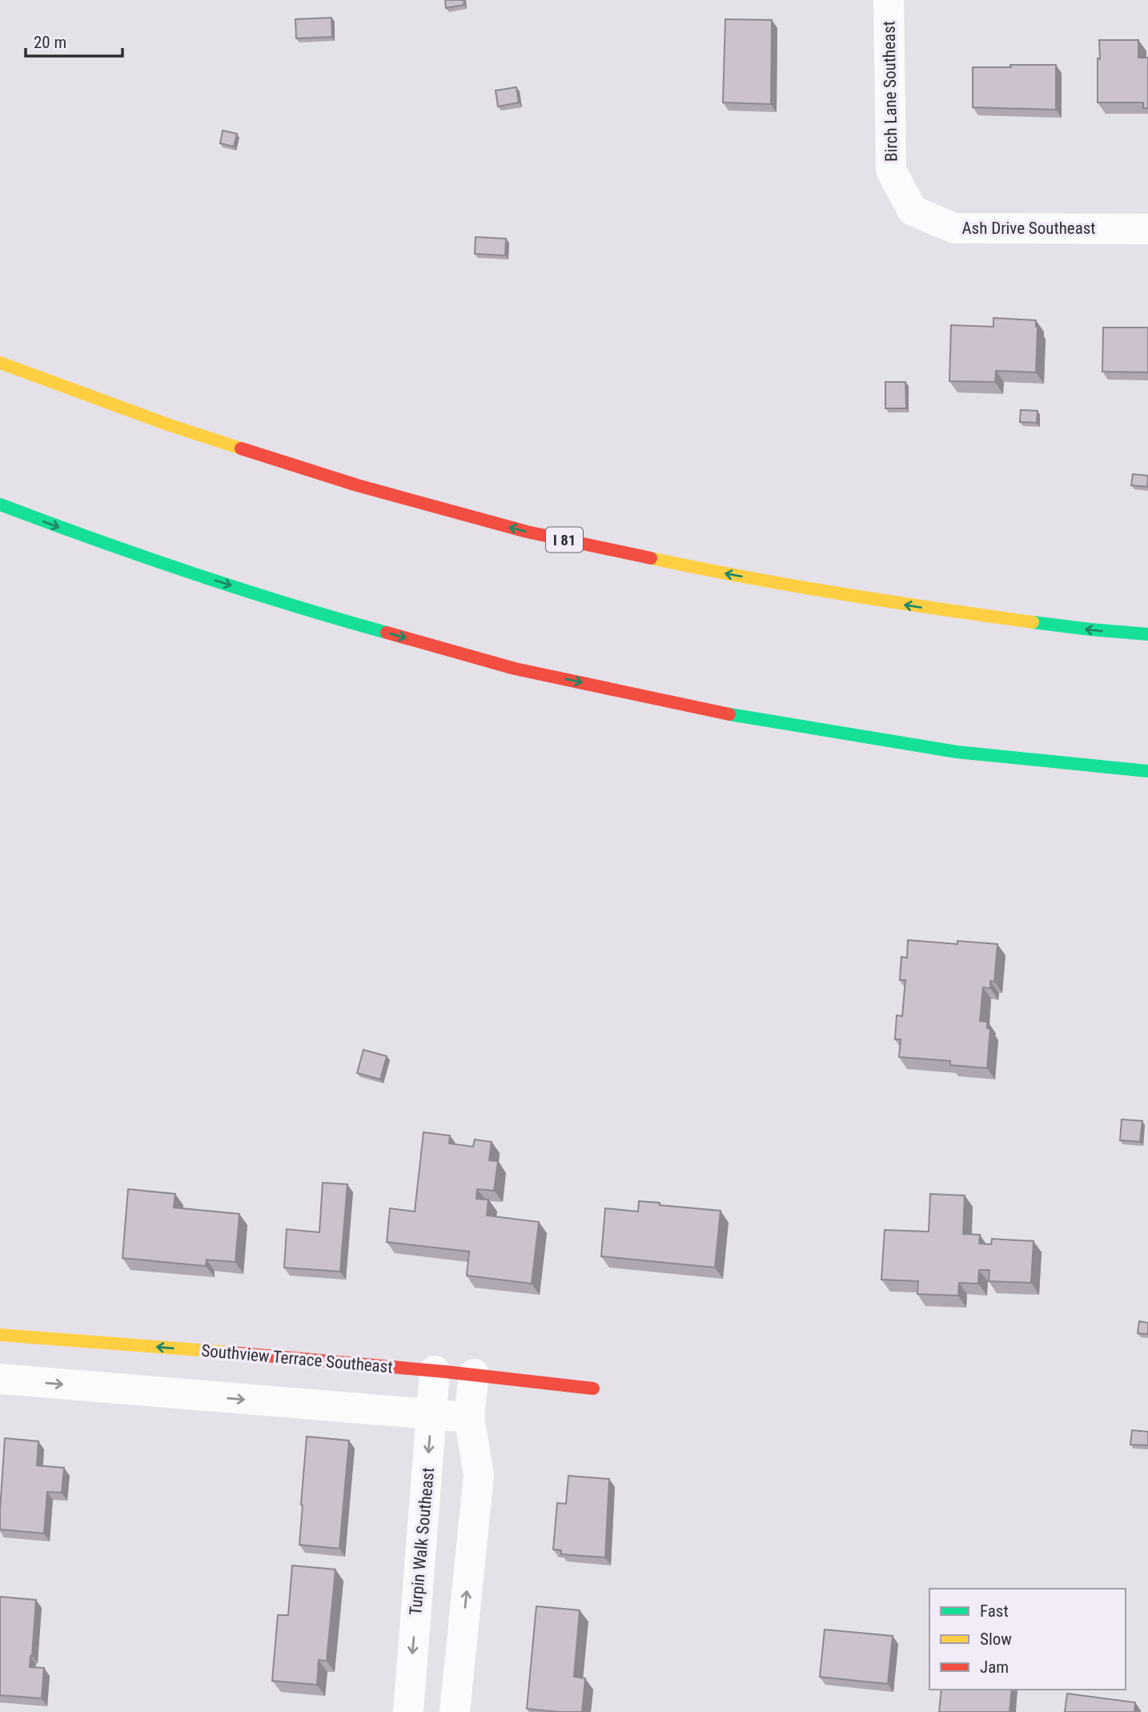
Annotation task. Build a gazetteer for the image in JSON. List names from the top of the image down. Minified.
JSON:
{"streets":{"main road":["I 81","Southview Terrace Southeast"],"street":["Birch Lane Southeast","Ash Drive Southeast","Turpin Walk Southeast"]},"crossings":[["Birch Lane Southeast","Ash Drive Southeast"],["Southview Terrace Southeast","Turpin Walk Southeast"]],"one_way":["Southview Terrace Southeast"],"legend":["Fast","Slow","Jam"],"scale_bar":"20 m"}
